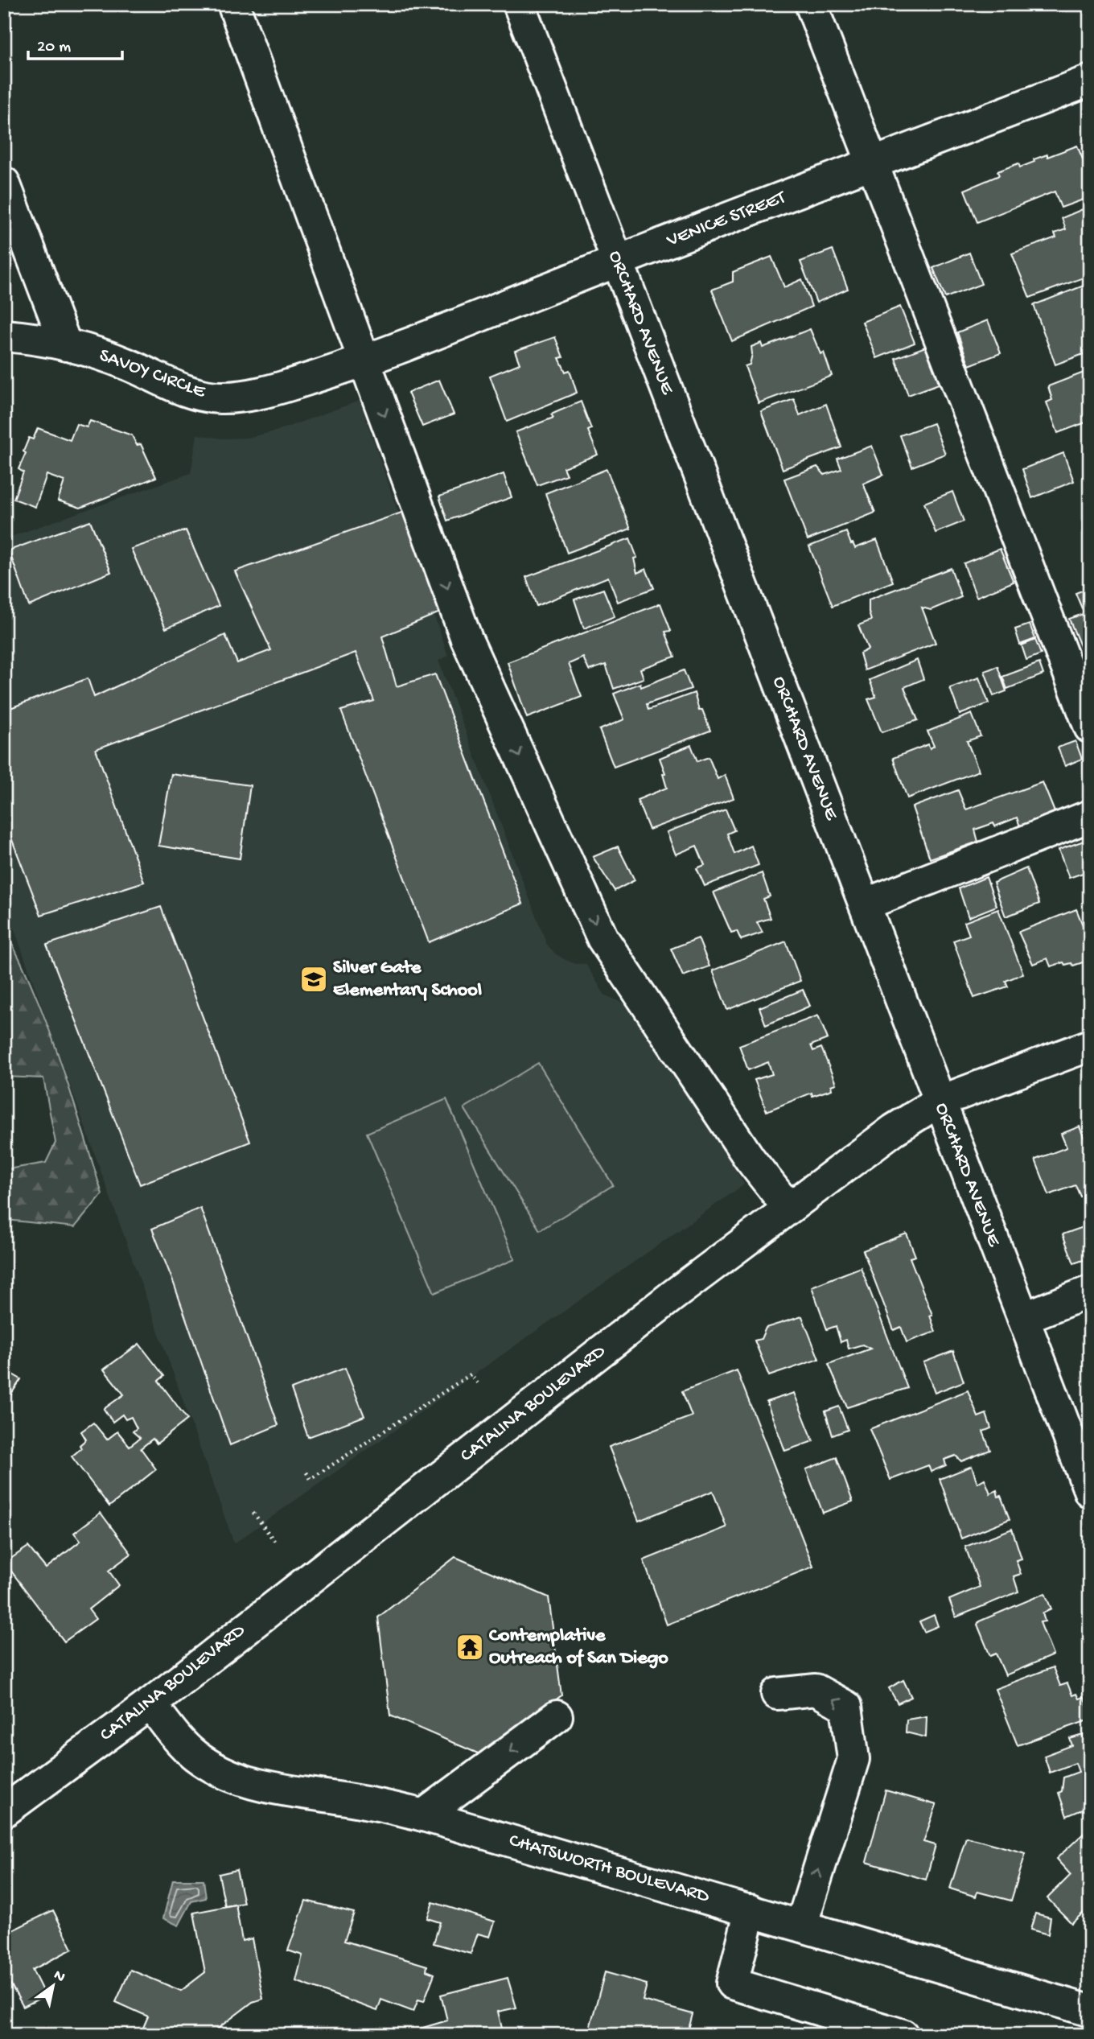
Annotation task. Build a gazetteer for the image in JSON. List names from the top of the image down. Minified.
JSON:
{"streets":{"street":["VENICE STREET","ORCHARD AVENUE","SAVOY CIRCLE","CATALINA BOULEVARD","CHATSWORTH BOULEVARD"]},"crossings":[["VENICE STREET","ORCHARD AVENUE"],["VENICE STREET","SAVOY CIRCLE"],["ORCHARD AVENUE","CATALINA BOULEVARD"],["CATALINA BOULEVARD","CHATSWORTH BOULEVARD"]],"places":{"school or university":["Silver Gate Elementary School"],"temple":["Contemplative Outreach of San Diego"]},"scale_bar":"20 m","north":"top right"}
